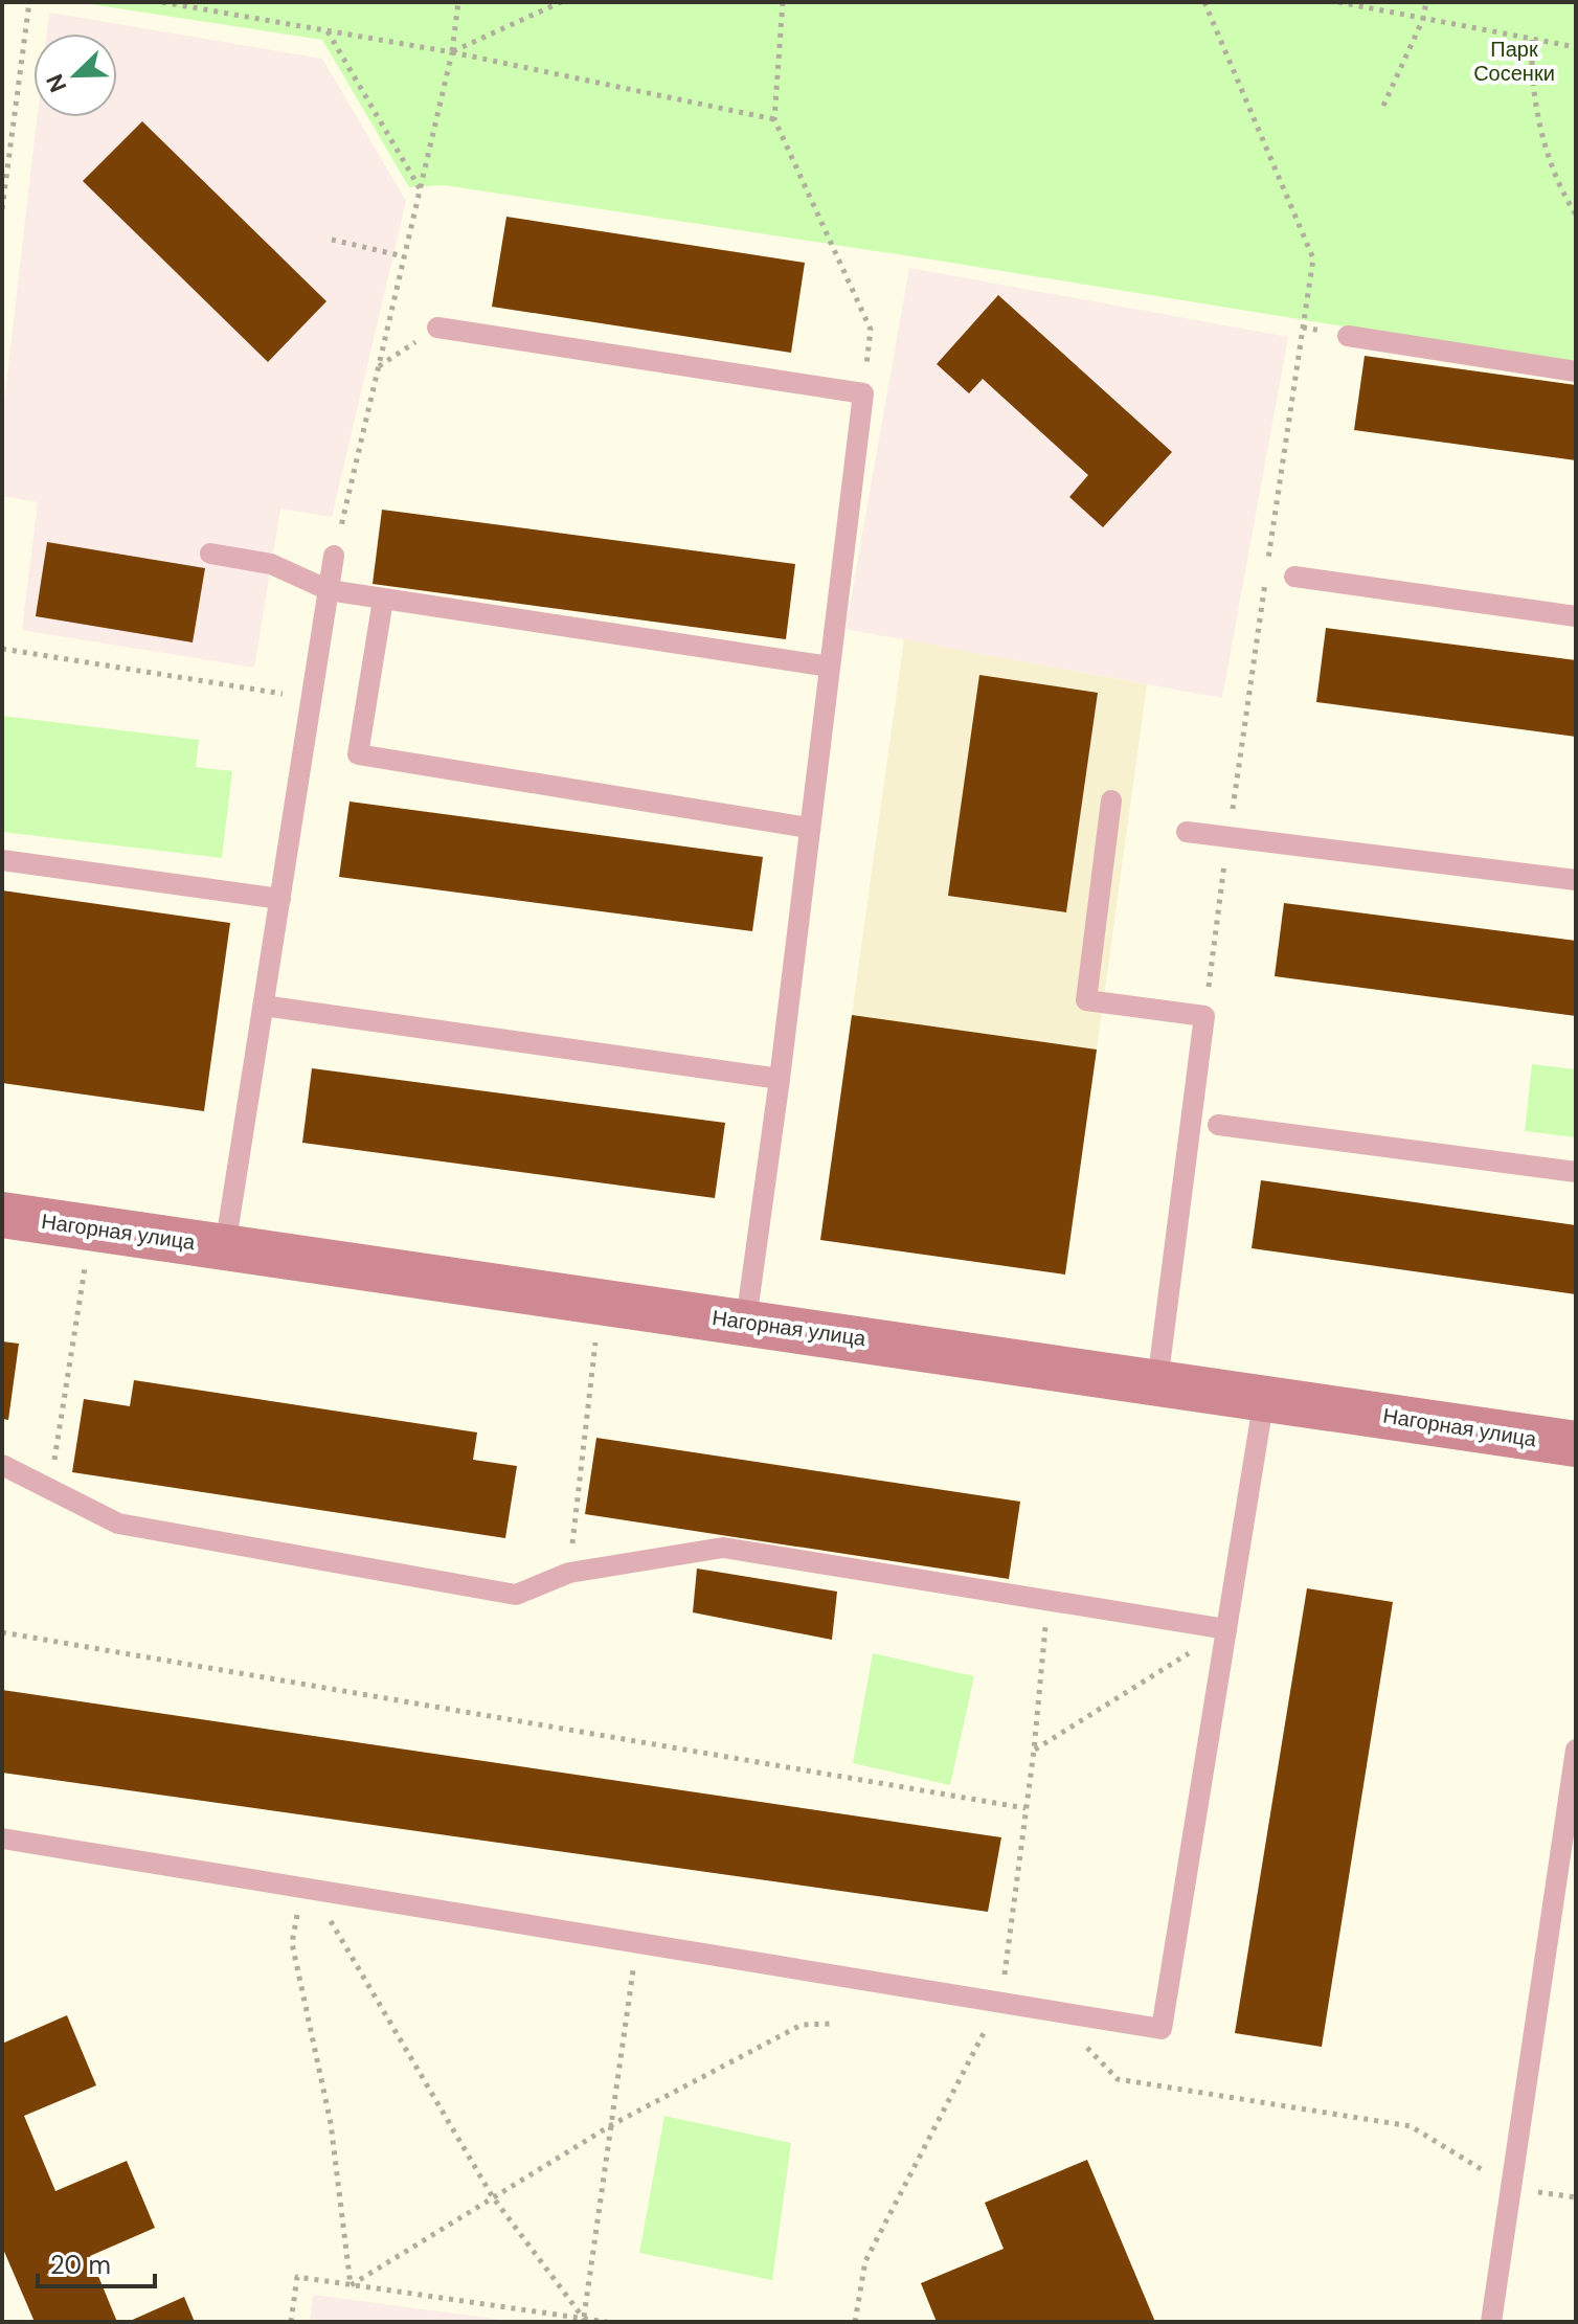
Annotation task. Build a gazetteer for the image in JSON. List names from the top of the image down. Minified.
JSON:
{"streets":{"street":["Нагорная улица"]},"parks":["Парк Сосенки"],"scale_bar":"20 m","north":"bottom left"}
